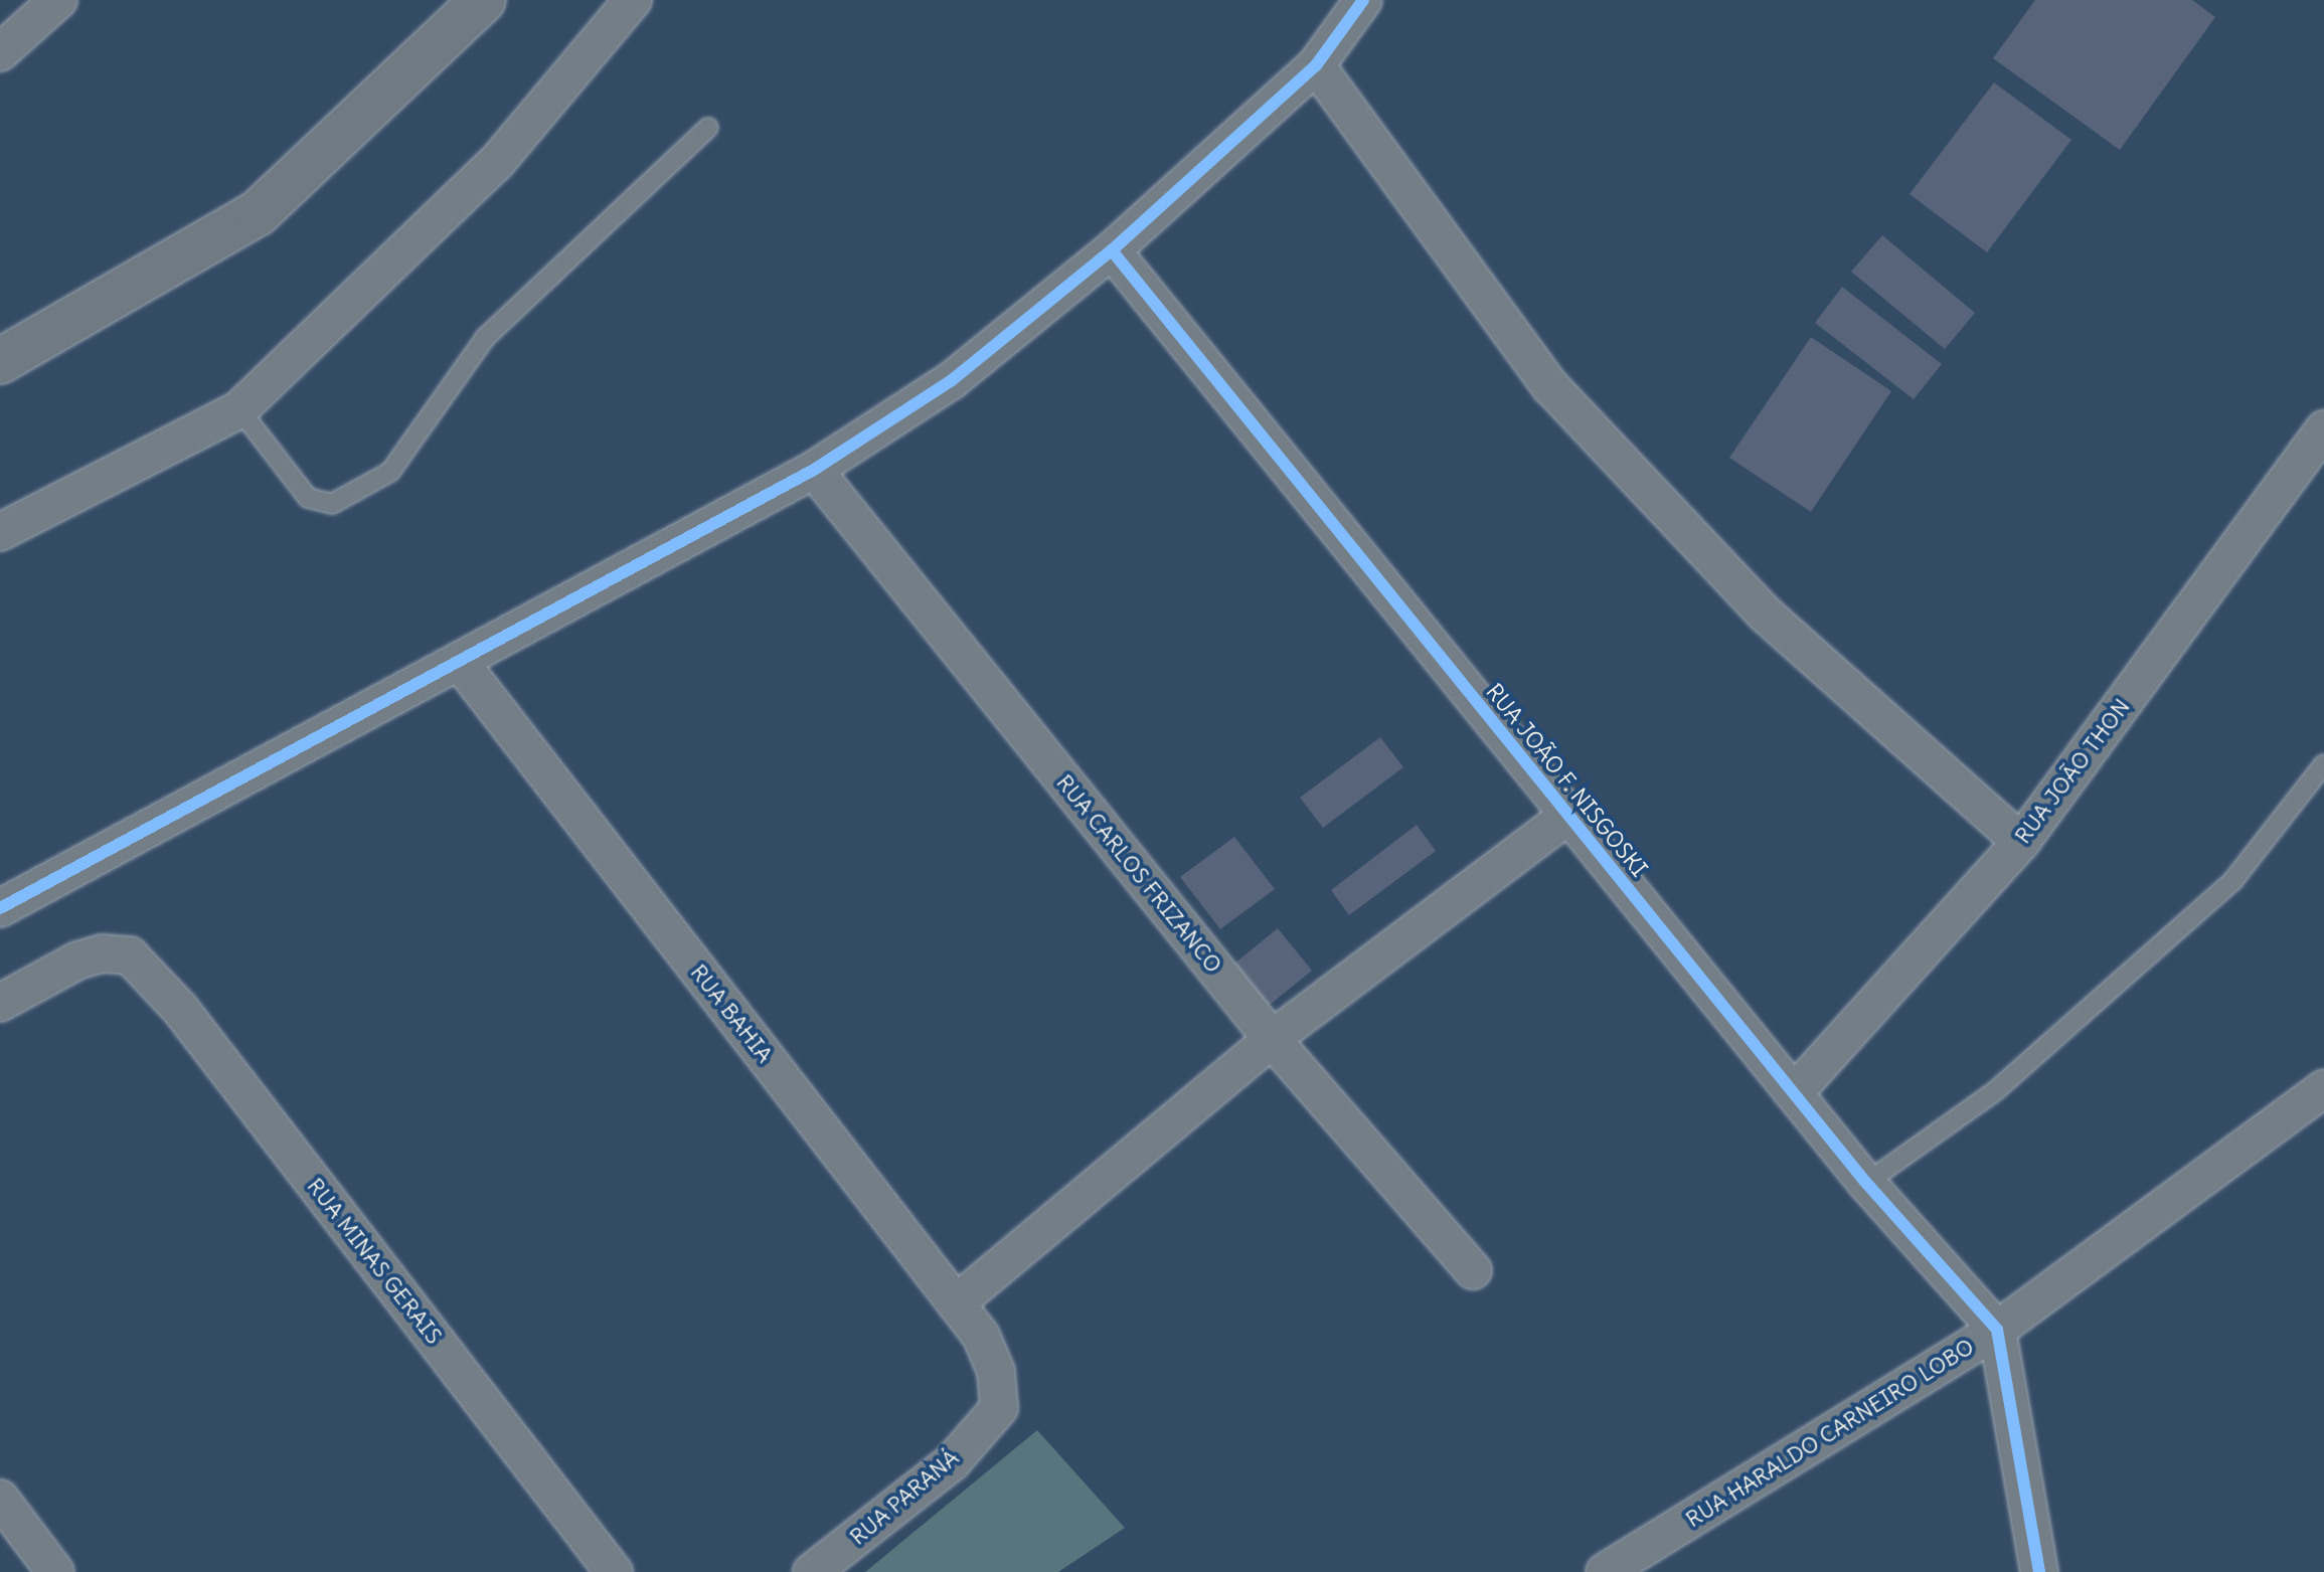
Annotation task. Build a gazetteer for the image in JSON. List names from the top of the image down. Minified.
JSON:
{"streets":{"street":["RUA JOÃO THON","RUA JOÃO F. NISGOSKI","RUA CARLOS FRIZANCO","RUA BAHIA","RUA MINAS GERAIS","RUA HARALDO CARNEIRO LOBO","RUA PARANÁ"]},"crossings":[["RUA JOÃO THON","RUA JOÃO F. NISGOSKI"],["RUA JOÃO F. NISGOSKI","RUA HARALDO CARNEIRO LOBO"],["RUA BAHIA","RUA PARANÁ"]]}
